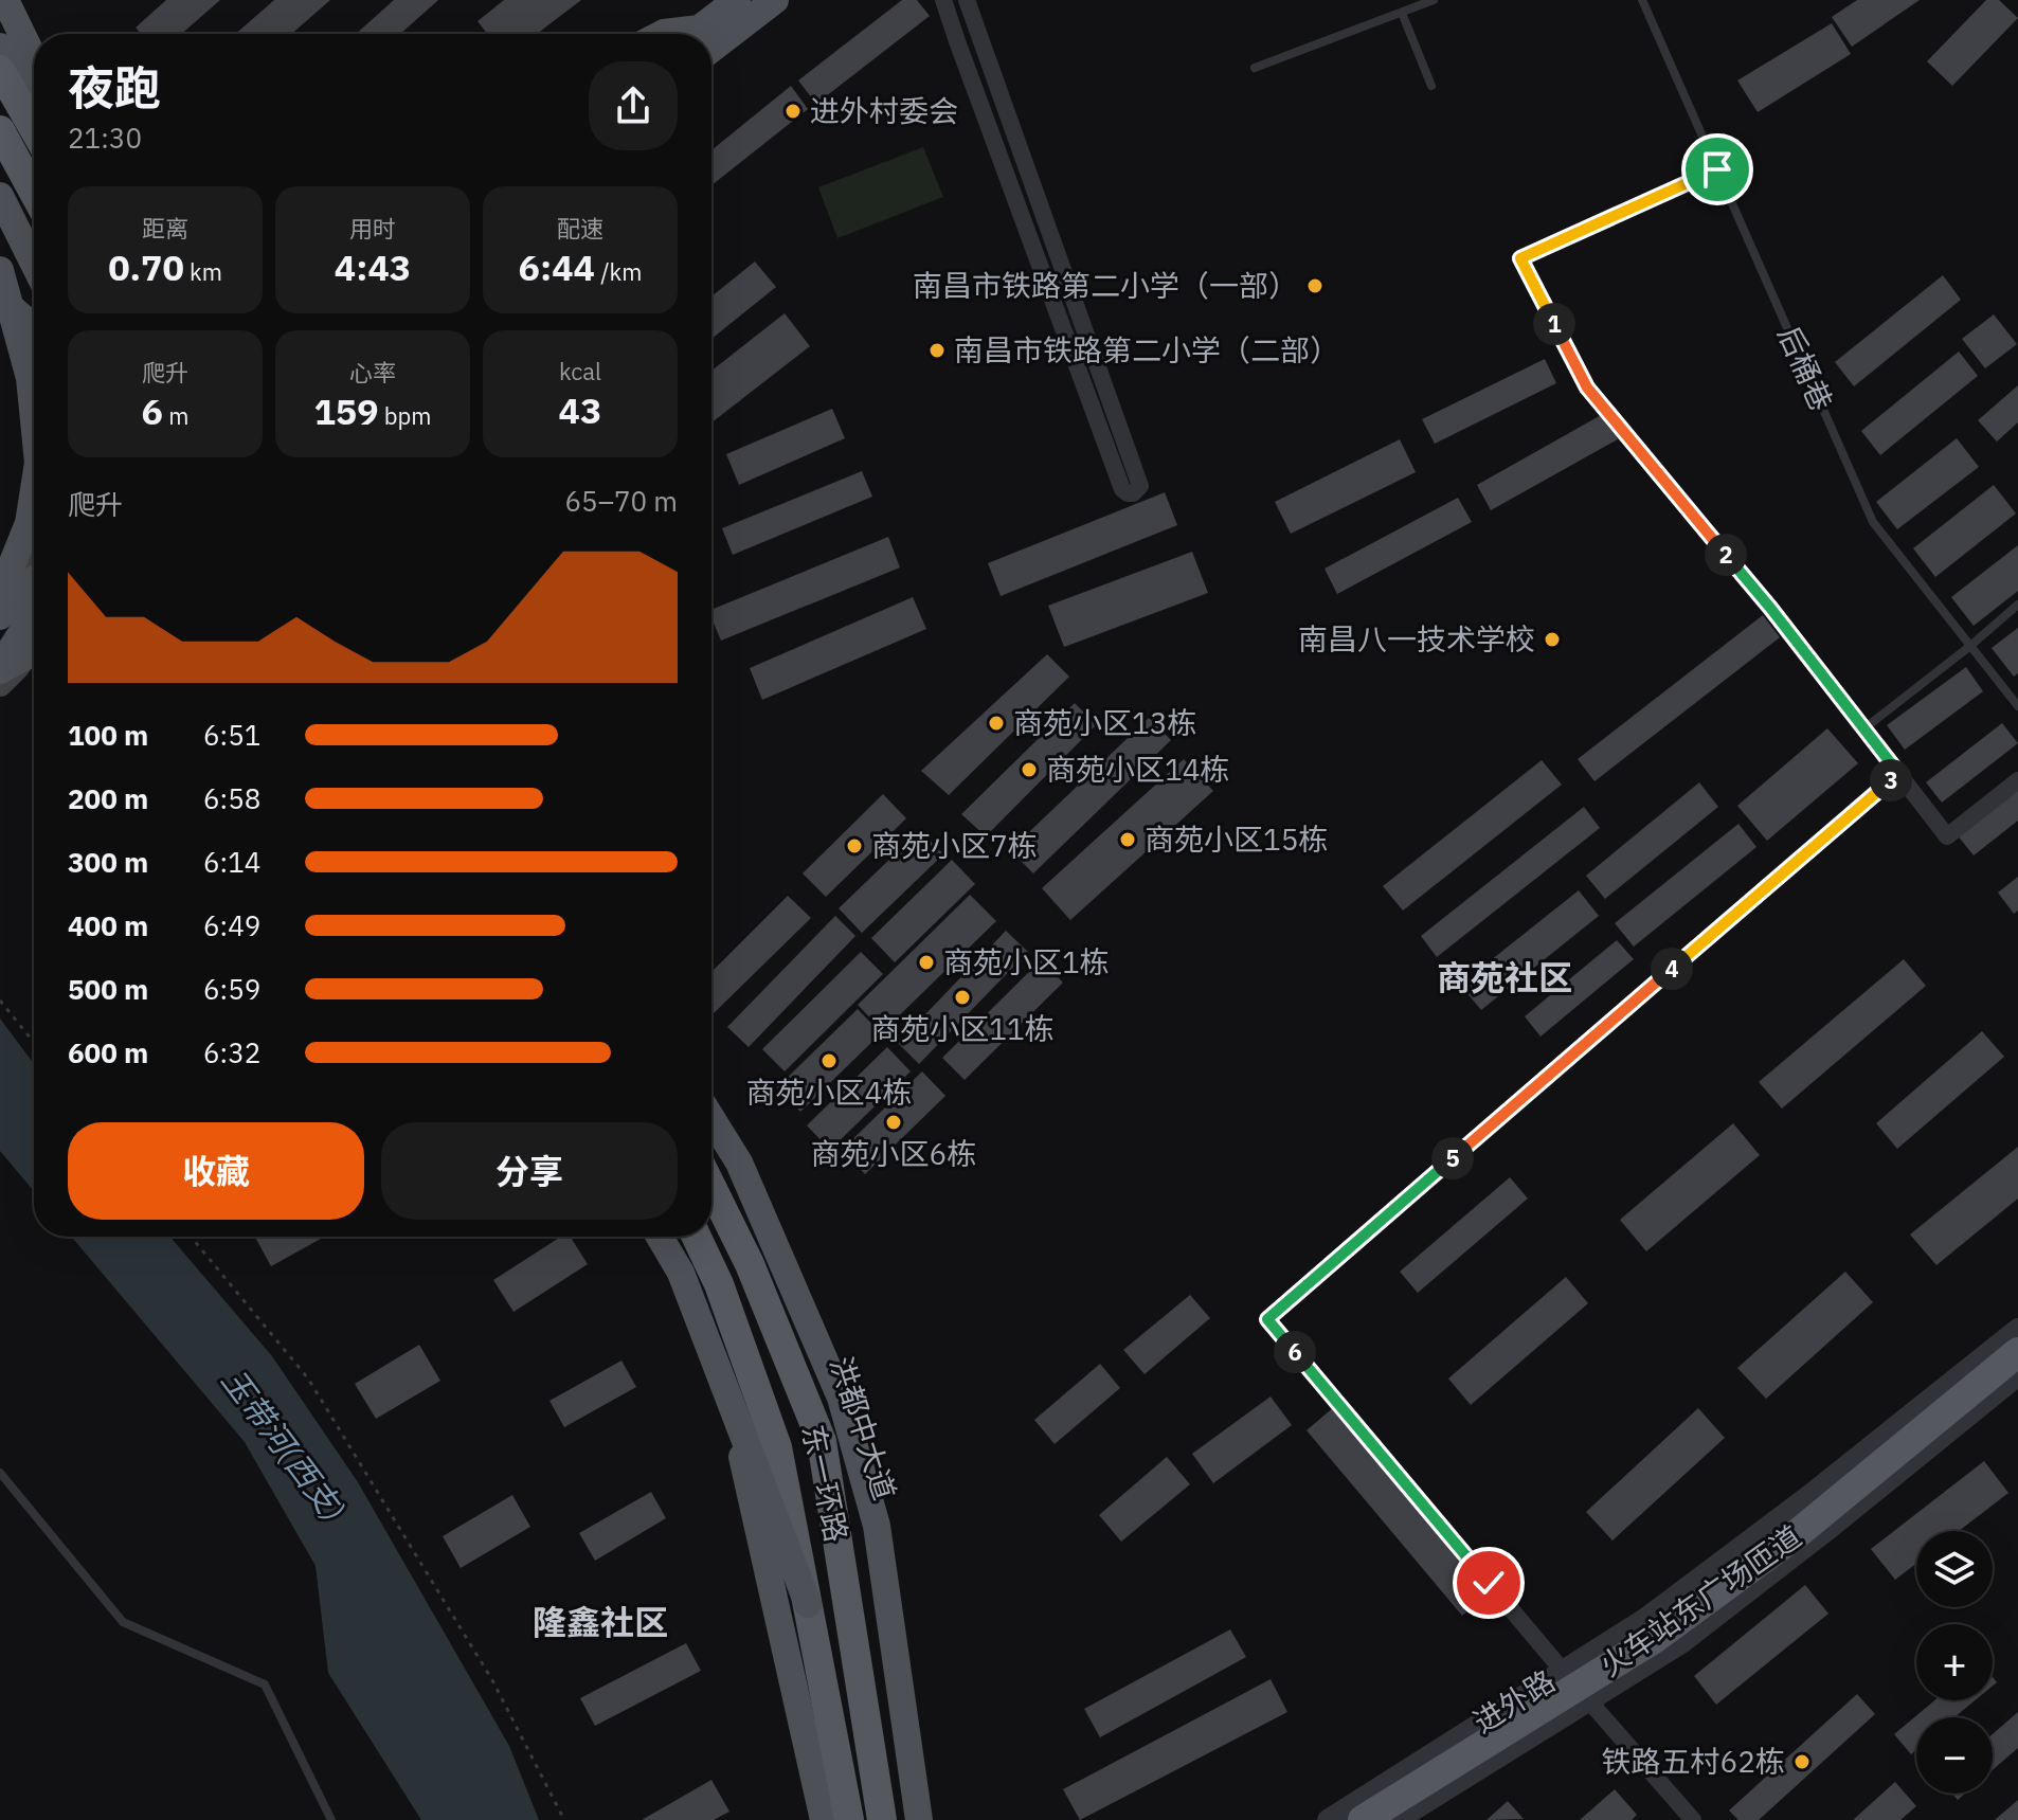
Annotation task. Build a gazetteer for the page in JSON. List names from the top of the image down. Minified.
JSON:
{"streets":{"highway":["东一环路","火车站东广场匝道"],"main road":["洪都中大道"],"street":["进外路"],"lane":["后桶巷"]},"districts":["商苑社区","隆鑫社区"],"water":["玉带河(西支)"],"places":["进外村委会","南昌市铁路第二小学（一部）","南昌市铁路第二小学（二部）","南昌八一技术学校","商苑小区13栋","商苑小区14栋","商苑小区15栋","商苑小区7栋","商苑小区1栋","商苑小区11栋","商苑小区4栋","商苑小区6栋","铁路五村62栋"],"page":{"heading":["夜跑","21:30"],"stats":[["距离","0.70 km"],["用时","4:43"],["配速","6:44 /km"],["爬升","6 m"],["心率","159 bpm"],["kcal","43"]],"pins":["1","2","3","4","5","6"],"chart":["爬升","65–70 m"],"list":[{"name":"100 m","note":"6:51"},{"name":"200 m","note":"6:58"},{"name":"300 m","note":"6:14"},{"name":"400 m","note":"6:49"},{"name":"500 m","note":"6:59"},{"name":"600 m","note":"6:32"}],"buttons":["收藏","分享"],"map_buttons":["+","−"]}}
